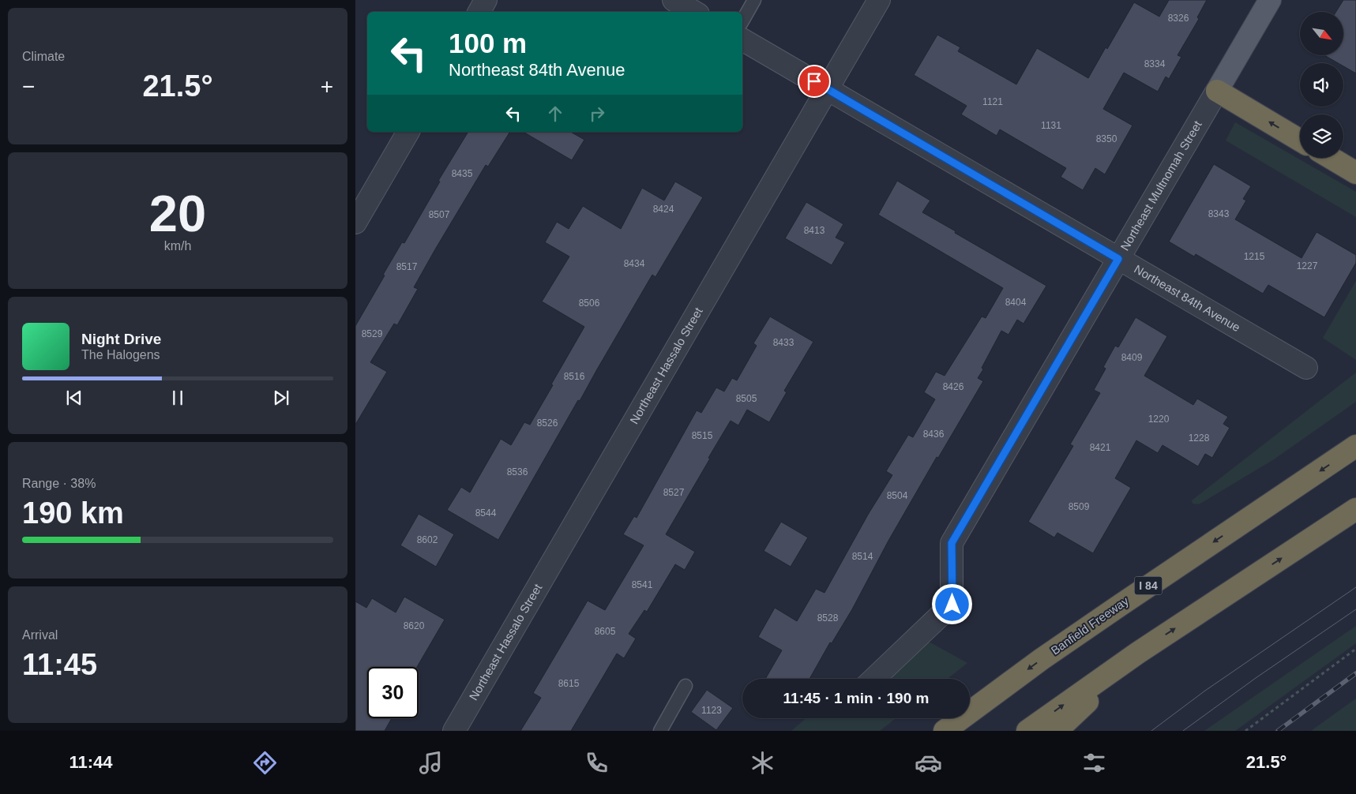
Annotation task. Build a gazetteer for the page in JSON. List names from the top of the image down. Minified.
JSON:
{"streets":{"highway":["I 84","Banfield Freeway"],"main road":["Northeast Multnomah Street"],"street":["Northeast 84th Avenue","Northeast Hassalo Street"]},"crossings":[["Northeast Multnomah Street","Northeast 84th Avenue"],["Northeast 84th Avenue","Northeast Hassalo Street"]],"house_numbers":["8326","8334","1121","1131","8350","8435","8424","8343","8507","8413","1215","8434","1227","8517","8404","8506","8529","8433","8409","8516","8426","8505","1220","8526","8436","8515","1228","8421","8536","8527","8504","8509","8544","8602","8514","8541","8528","8620","8605","8615","1123"],"north":"bottom right","page":{"tile":["Climate",["20","km/h"],["Range · 38%","190 km"],["Arrival","11:45"]],"turn":["100 m","Northeast 84th Avenue"],"heat":["−","21.5°","+"],"song":["Night Drive","The Halogens"],"limit":"30","trip":"11:45 · 1 min · 190 m","tabs":["11:44","21.5°"]}}
